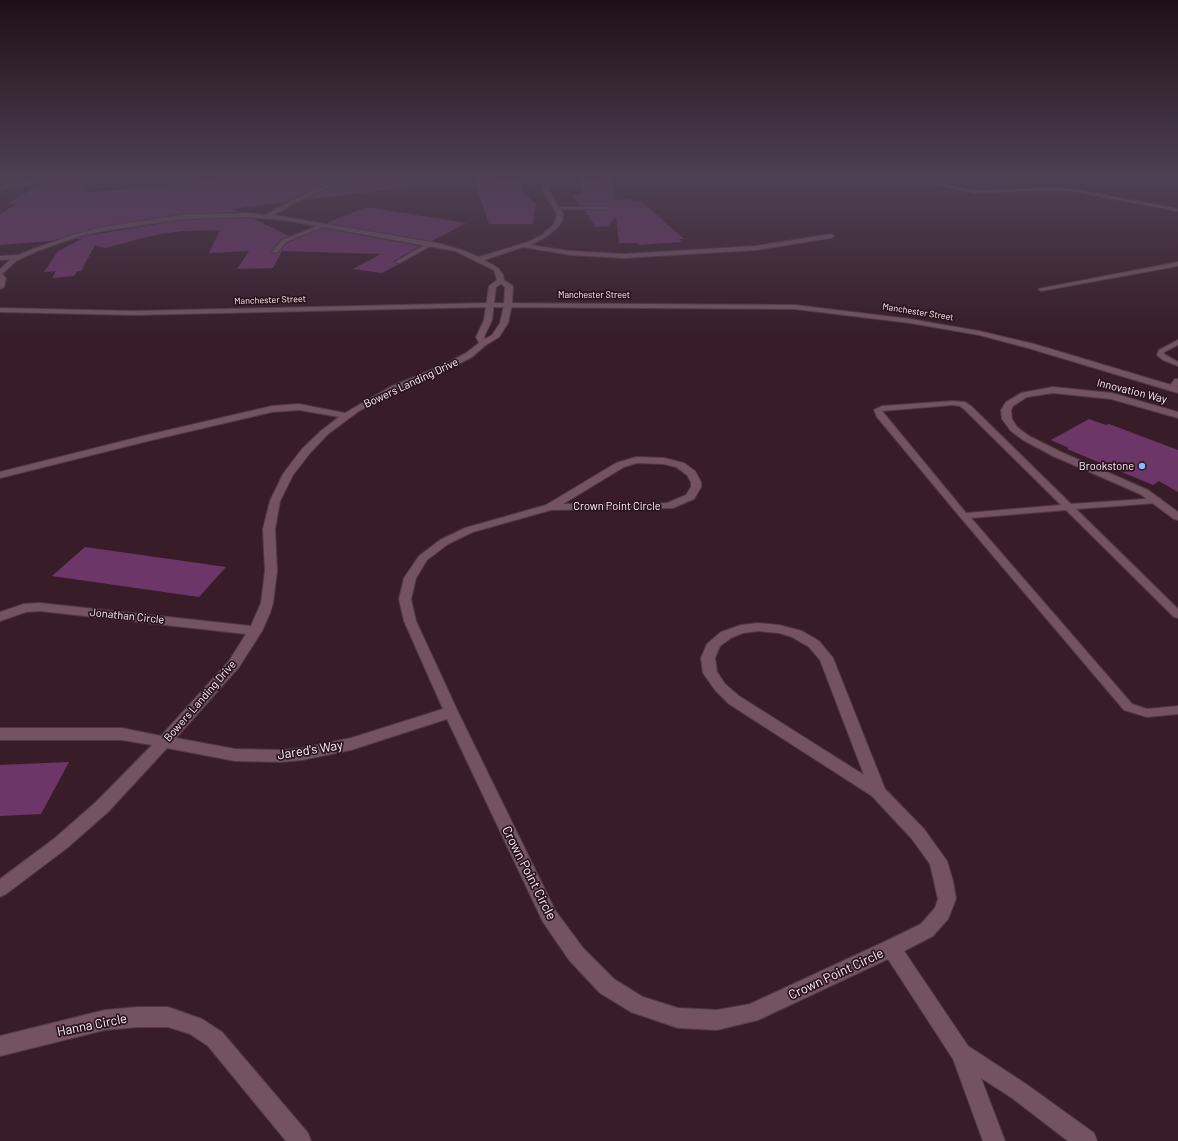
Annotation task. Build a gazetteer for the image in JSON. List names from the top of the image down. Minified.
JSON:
{"streets":{"street":["Manchester Street","Bowers Landing Drive","Innovation Way","Crown Point Circle","Jonathan Circle","Jared's Way","Hanna Circle"]},"crossings":[["Manchester Street","Bowers Landing Drive"],["Bowers Landing Drive","Jonathan Circle"],["Bowers Landing Drive","Jared's Way"],["Crown Point Circle","Jared's Way"]],"places":["Brookstone"]}
